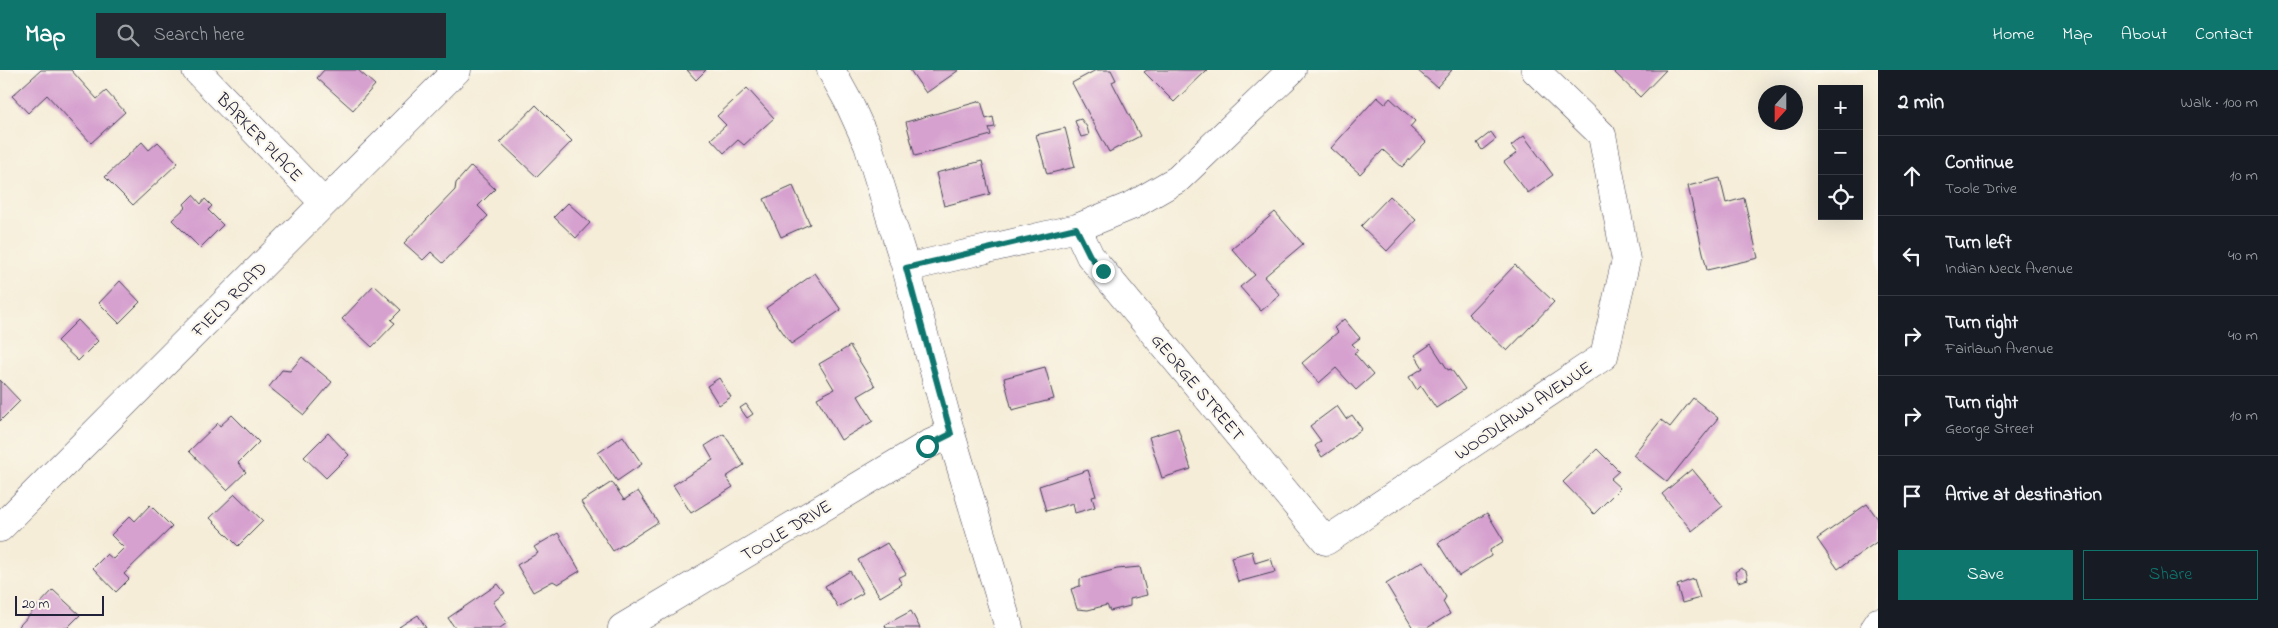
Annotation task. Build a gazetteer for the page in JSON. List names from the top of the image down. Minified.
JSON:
{"streets":{"street":["BARKER PLACE","FIELD ROAD","GEORGE STREET","WOODLAWN AVENUE","TOOLE DRIVE"]},"crossings":[["BARKER PLACE","FIELD ROAD"],["GEORGE STREET","WOODLAWN AVENUE"]],"scale_bar":"20 m","north":"bottom","page":{"header":"Map","search":"Search here","nav":["Home","Map","About","Contact"],"heading":["2 min","Walk · 100 m"],"map_buttons":["+","−"],"list":[["Continue","Toole Drive","10 m"],["Turn left","Indian Neck Avenue","40 m"],["Turn right","Fairlawn Avenue","40 m"],["Turn right","George Street","10 m"],"Arrive at destination"],"buttons":["Save","Share"],"scale":"20 m"}}
